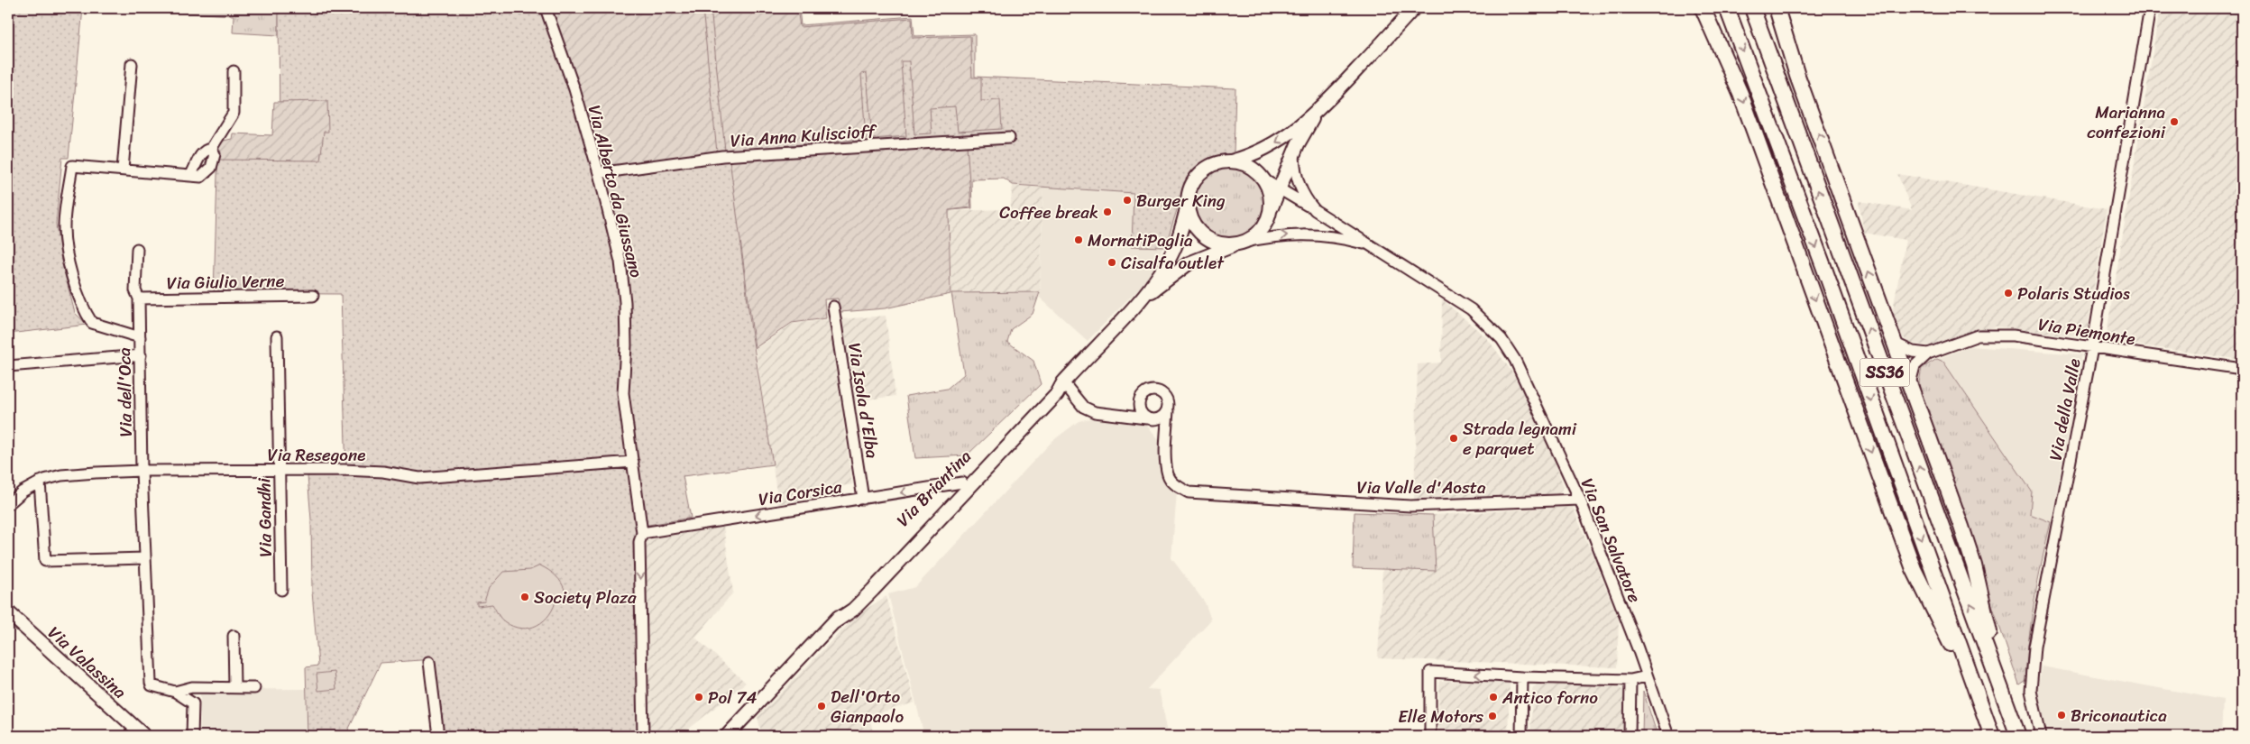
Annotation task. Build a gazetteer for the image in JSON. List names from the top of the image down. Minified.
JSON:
{"streets":{"highway":["SS36"],"main road":["Via Briantina","Via Valassina"],"street":["Via Anna Kuliscioff","Via Alberto da Giussano","Via Giulio Verne","Via Piemonte","Via dell'Oca","Via Isola d'Elba","Via della Valle","Via Resegone","Via Valle d'Aosta","Via Corsica","Via Gandhi","Via San Salvatore"]},"crossings":[["Via Anna Kuliscioff","Via Alberto da Giussano"],["Via Alberto da Giussano","Via Resegone"],["Via Alberto da Giussano","Via Corsica"],["Via Piemonte","Via della Valle"],["Via dell'Oca","Via Resegone"],["Via Isola d'Elba","Via Corsica"],["Via Resegone","Via Gandhi"],["Via Valle d'Aosta","Via San Salvatore"],["Via Briantina","Via Corsica"],["Via Briantina","Via San Salvatore"]],"one_way":["Via Corsica"],"places":["Marianna confezioni","Burger King","Coffee break","MornatiPaglia","Cisalfa outlet","Polaris Studios","Strada legnami e parquet","Society Plaza","Pol 74","Antico forno","Dell'Orto Gianpaolo","Briconautica","Elle Motors"]}
